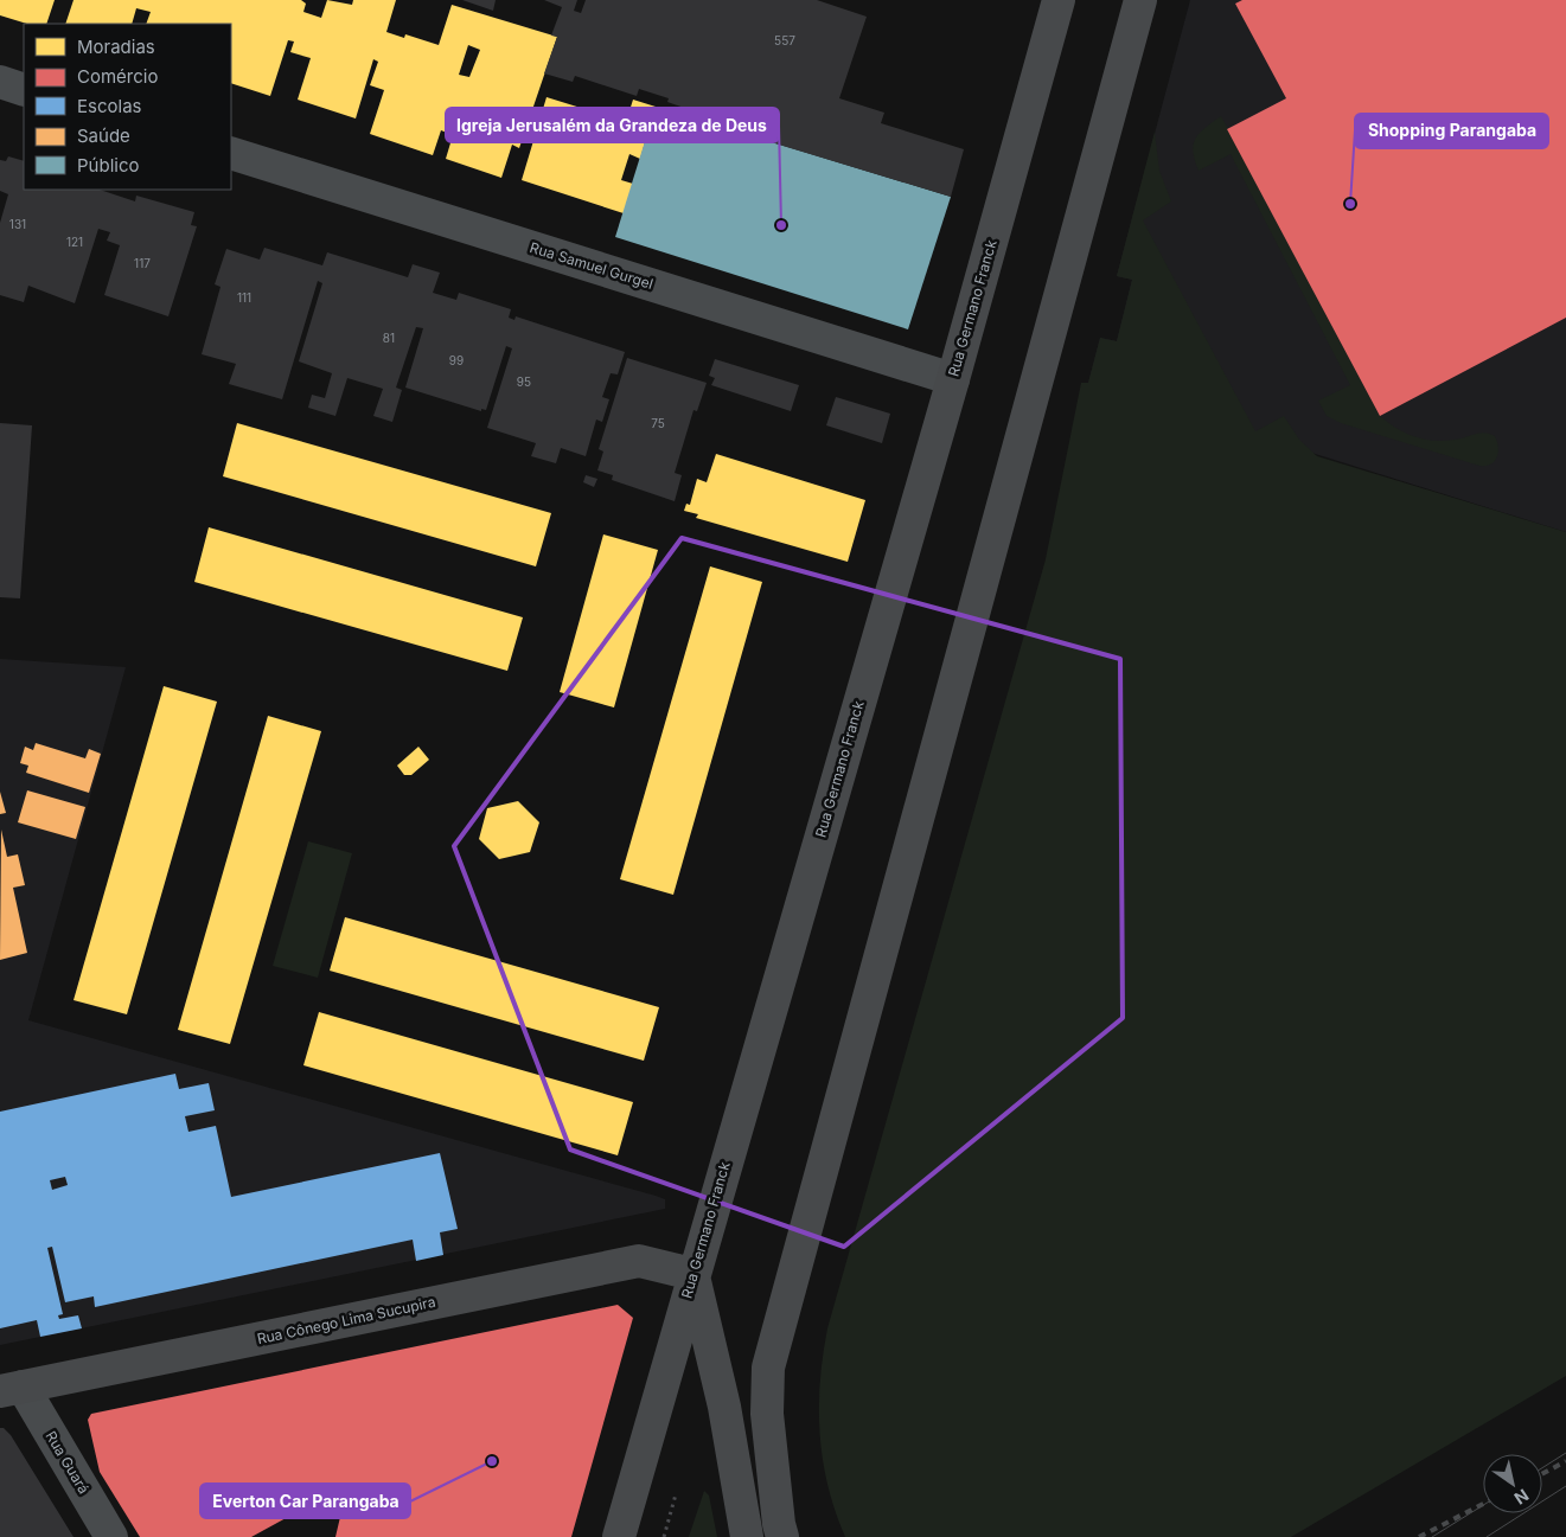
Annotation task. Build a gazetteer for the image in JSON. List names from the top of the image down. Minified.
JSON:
{"streets":{"main road":["Rua Germano Franck","Rua Cônego Lima Sucupira"],"street":["Rua Samuel Gurgel","Rua Guará"]},"crossings":[["Rua Samuel Gurgel","Rua Germano Franck"],["Rua Germano Franck","Rua Cônego Lima Sucupira"],["Rua Cônego Lima Sucupira","Rua Guará"]],"places":["Shopping Parangaba","Igreja Jerusalém da Grandeza de Deus","Everton Car Parangaba"],"house_numbers":["557","131","121","117","111","81","99","95","75"],"legend":["Moradias","Comércio","Escolas","Saúde","Público"],"north":"bottom right"}
